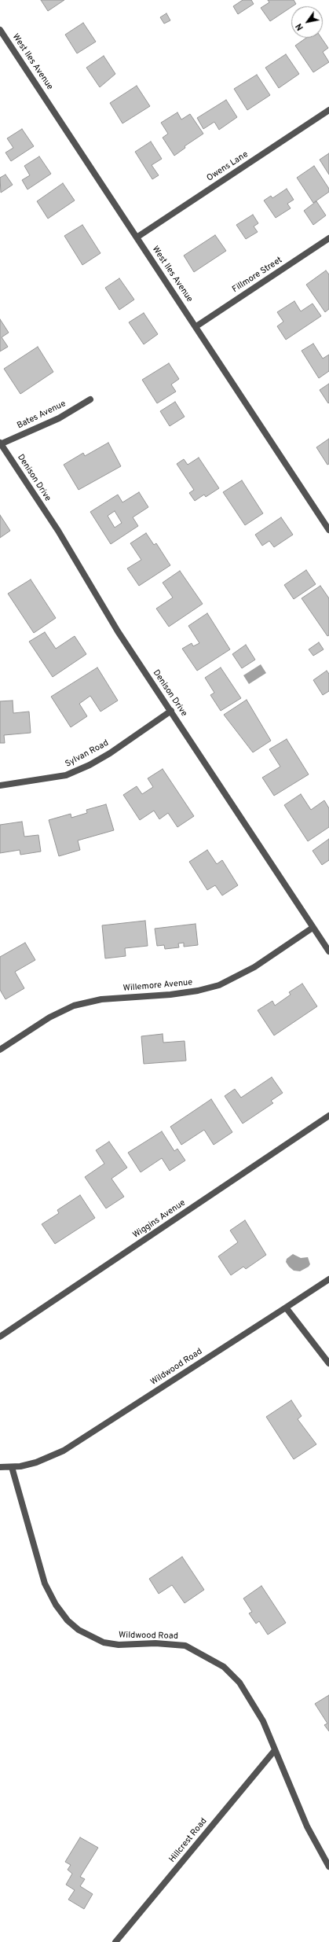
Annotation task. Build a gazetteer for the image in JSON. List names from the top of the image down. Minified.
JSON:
{"streets":{"street":["West Iles Avenue","Owens Lane","Fillmore Street","Bates Avenue","Denison Drive","Sylvan Road","Willemore Avenue","Wiggins Avenue","Wildwood Road","Hillcrest Road"]},"crossings":[["West Iles Avenue","Owens Lane"],["West Iles Avenue","Fillmore Street"],["Bates Avenue","Denison Drive"],["Denison Drive","Sylvan Road"],["Denison Drive","Willemore Avenue"],["Wildwood Road","Hillcrest Road"]],"north":"bottom left"}
